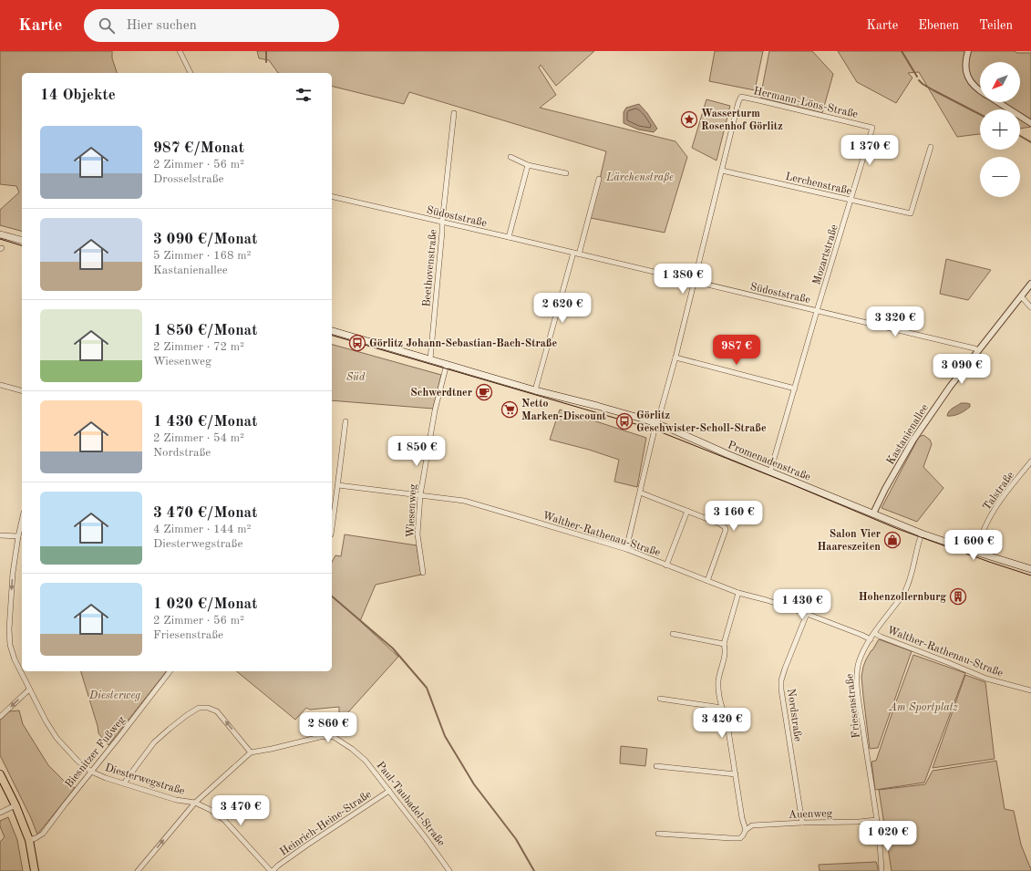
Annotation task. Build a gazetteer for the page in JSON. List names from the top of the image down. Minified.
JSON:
{"streets":{"main road":["Promenadenstraße"],"street":["Hermann-Löns-Straße","Lerchenstraße","Südoststraße","Mozartstraße","Beethovenstraße","Kastanienallee","Talstraße","Wiesenweg","Walther-Rathenau-Straße","Friesenstraße","Nordstraße","Biesnitzer Fußweg","Diesterwegstraße","Paul-Taubadel-Straße","Auenweg","Heinrich-Heine-Straße"]},"crossings":[["Hermann-Löns-Straße","Lerchenstraße"],["Hermann-Löns-Straße","Mozartstraße"],["Lerchenstraße","Mozartstraße"],["Südoststraße","Mozartstraße"],["Südoststraße","Beethovenstraße"],["Südoststraße","Kastanienallee"],["Mozartstraße","Promenadenstraße"],["Beethovenstraße","Promenadenstraße"],["Kastanienallee","Promenadenstraße"],["Promenadenstraße","Talstraße"],["Promenadenstraße","Wiesenweg"],["Promenadenstraße","Friesenstraße"],["Wiesenweg","Walther-Rathenau-Straße"],["Walther-Rathenau-Straße","Friesenstraße"],["Walther-Rathenau-Straße","Nordstraße"],["Friesenstraße","Auenweg"],["Nordstraße","Auenweg"],["Biesnitzer Fußweg","Diesterwegstraße"],["Diesterwegstraße","Heinrich-Heine-Straße"],["Paul-Taubadel-Straße","Heinrich-Heine-Straße"]],"parks":["Lärchenstraße","Süd","Diesterweg","Am Sportplatz"],"places":{"place":["Wasserturm Rosenhof Görlitz"],"bus stop":["Görlitz Johann-Sebastian-Bach-Straße","Görlitz Geschwister-Scholl-Straße"],"cafe":["Schwerdtner"],"supermarket":["Netto Marken-Discount"],"shop":["Salon Vier Haareszeiten"],"building":["Hohenzollernburg"]},"north":"bottom left","page":{"header":"Karte","search":"Hier suchen","nav":["Karte","Ebenen","Teilen"],"map_buttons":["+","−"],"heading":"14 Objekte","list":[{"name":"987 €/Monat","note":"2 Zimmer · 56 m² · Drosselstraße"},{"name":"3 090 €/Monat","note":"5 Zimmer · 168 m² · Kastanienallee"},{"name":"1 850 €/Monat","note":"2 Zimmer · 72 m² · Wiesenweg"},{"name":"1 430 €/Monat","note":"2 Zimmer · 54 m² · Nordstraße"},{"name":"3 470 €/Monat","note":"4 Zimmer · 144 m² · Diesterwegstraße"},{"name":"1 020 €/Monat","note":"2 Zimmer · 56 m² · Friesenstraße"}],"price":["1 370 €","1 380 €","2 620 €","3 320 €","987 €","3 090 €","1 850 €","3 160 €","1 600 €","1 430 €","3 420 €","2 860 €","3 470 €","1 020 €"]}}
